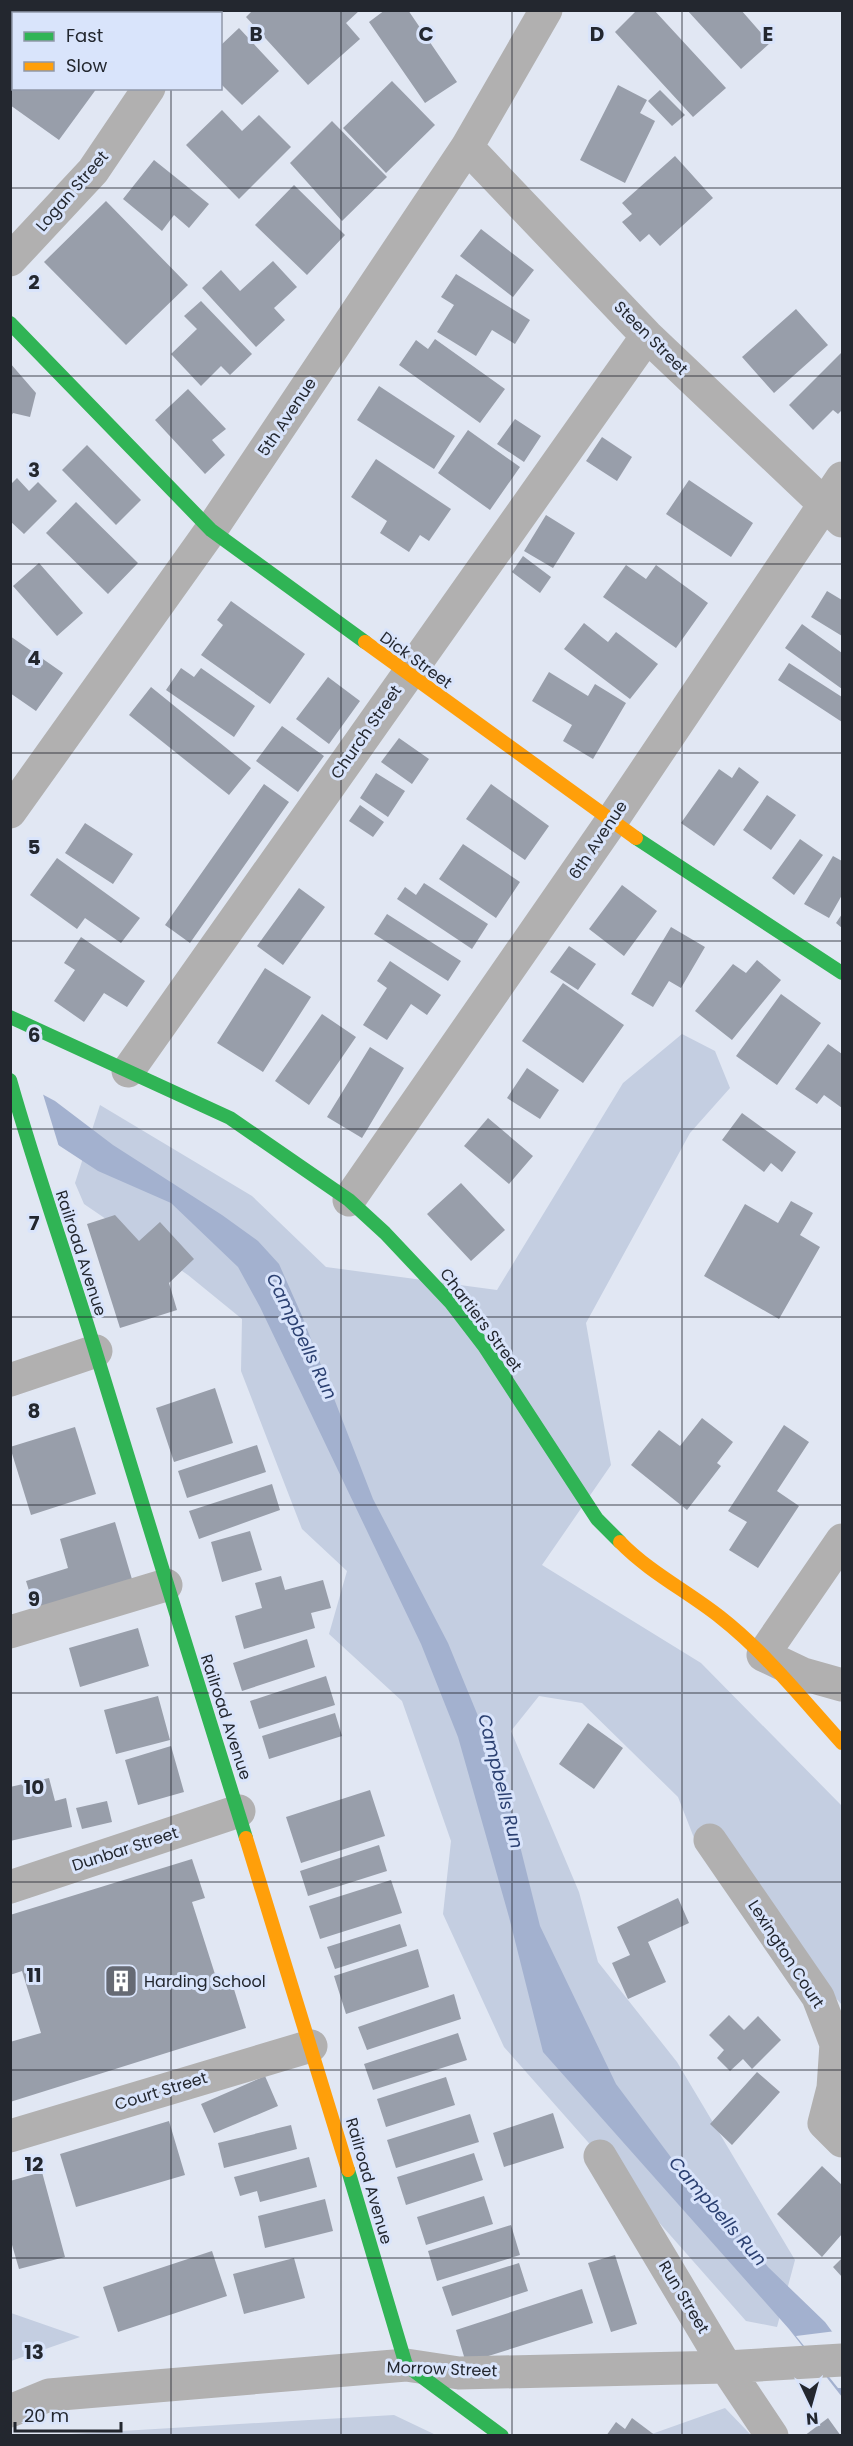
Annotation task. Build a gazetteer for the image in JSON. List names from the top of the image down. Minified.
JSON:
{"streets":{"street":["Logan Street","Steen Street","5th Avenue","Dick Street","Church Street","6th Avenue","Railroad Avenue","Chartiers Street","Dunbar Street","Lexington Court","Court Street","Run Street","Morrow Street"]},"crossings":[["Steen Street","5th Avenue"],["Steen Street","Church Street"],["Steen Street","6th Avenue"],["5th Avenue","Dick Street"],["Dick Street","Church Street"],["Dick Street","6th Avenue"],["Church Street","Chartiers Street"],["6th Avenue","Chartiers Street"],["Railroad Avenue","Dunbar Street"],["Railroad Avenue","Court Street"],["Railroad Avenue","Morrow Street"],["Run Street","Morrow Street"]],"water":["Campbells Run"],"places":{"building":["Harding School"]},"legend":["Fast","Slow"],"scale_bar":"20 m","north":"bottom","grid":{"columns":["B","C","D","E"],"rows":["2","3","4","5","6","7","8","9","10","11","12","13"]}}
